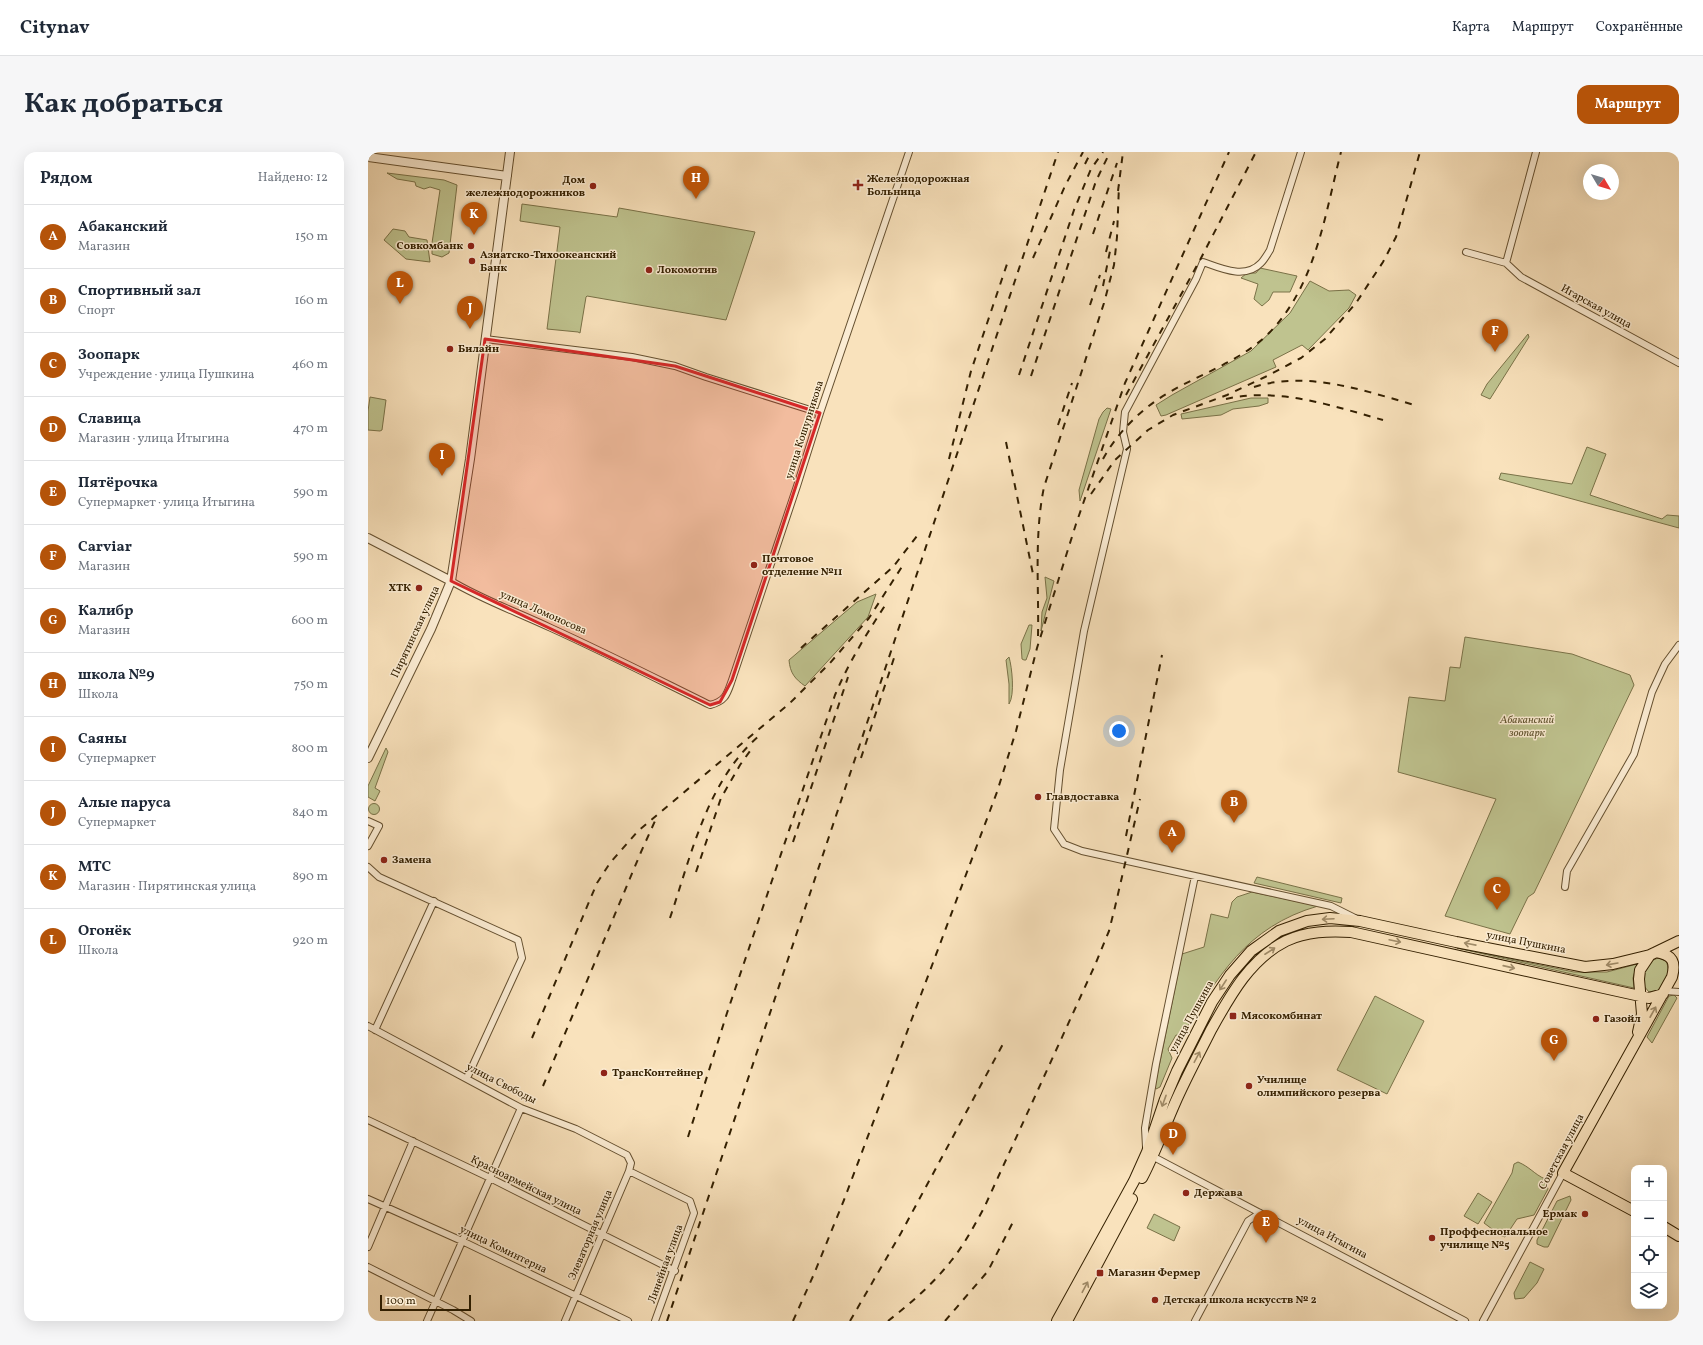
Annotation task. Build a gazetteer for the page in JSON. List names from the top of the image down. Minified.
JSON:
{"streets":{"main road":["улица Пушкина","Советская улица"],"street":["Игарская улица","улица Кошурникова","улица Ломоносова","Пирятинская улица","улица Свободы","Красноармейская улица","Элеваторная улица","улица Итыгина","улица Коминтерна","Линейная улица"]},"crossings":[["улица Кошурникова","улица Ломоносова"],["улица Ломоносова","Пирятинская улица"],["улица Пушкина","Советская улица"],["улица Пушкина","улица Итыгина"],["улица Свободы","Элеваторная улица"],["улица Свободы","Линейная улица"],["Красноармейская улица","Элеваторная улица"],["Красноармейская улица","Линейная улица"],["Элеваторная улица","улица Коминтерна"],["Элеваторная улица","Линейная улица"]],"parks":["Абаканский зоопарк"],"places":{"health":["Железнодорожная Больница"],"other":["Дом жележнодорожников","Совкомбанк","Азиатско-Тихоокеанский Банк","Локомотив","Билайн","Почтовое отделение №11","ХТК","Главдоставка","Замена","Газойл","ТрансКонтейнер","Училище олимпийского резерва","Держава","Ермак","Проффесиональное училище №5","Детская школа искусств № 2"],"transit":["Мясокомбинат","Магазин Фермер"]},"scale_bar":"100 m","north":"bottom right","page":{"header":"Citynav","nav":["Карта","Маршрут","Сохранённые"],"title":"Как добраться","buttons":"Маршрут","heading":["Рядом","Найдено: 12"],"pins":["H","K","L","J","F","I","B","A","C","G","D","E"],"list":[{"mark":"A","name":"Абаканский","note":"Магазин","value":"150 m"},{"mark":"B","name":"Спортивный зал","note":"Спорт","value":"160 m"},{"mark":"C","name":"Зоопарк","note":"Учреждение · улица Пушкина","value":"460 m"},{"mark":"D","name":"Славица","note":"Магазин · улица Итыгина","value":"470 m"},{"mark":"E","name":"Пятёрочка","note":"Супермаркет · улица Итыгина","value":"590 m"},{"mark":"F","name":"Carviar","note":"Магазин","value":"590 m"},{"mark":"G","name":"Калибр","note":"Магазин","value":"600 m"},{"mark":"H","name":"школа №9","note":"Школа","value":"750 m"},{"mark":"I","name":"Саяны","note":"Супермаркет","value":"800 m"},{"mark":"J","name":"Алые паруса","note":"Супермаркет","value":"840 m"},{"mark":"K","name":"МТС","note":"Магазин · Пирятинская улица","value":"890 m"},{"mark":"L","name":"Огонёк","note":"Школа","value":"920 m"}],"map_buttons":["+","−"],"scale":"100 m"}}
